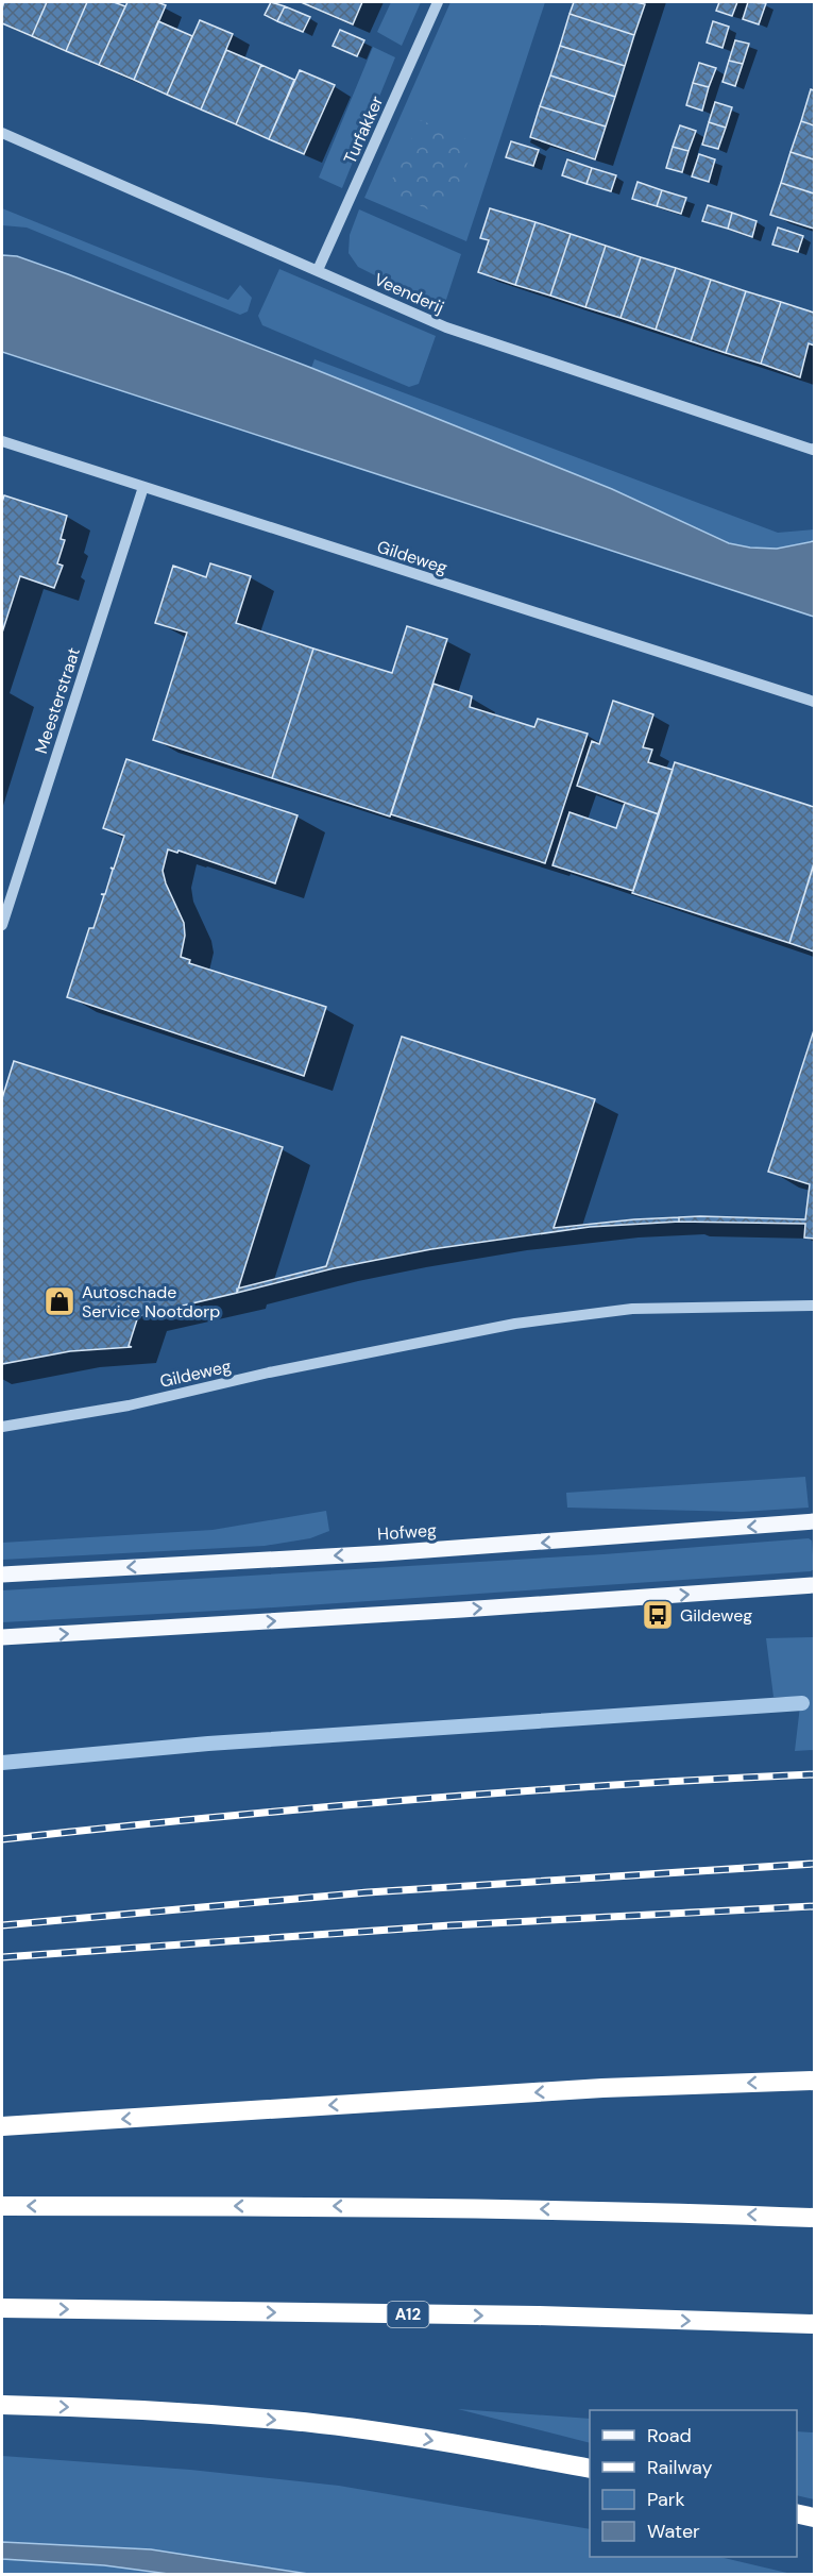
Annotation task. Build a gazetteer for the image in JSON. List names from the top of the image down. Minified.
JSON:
{"streets":{"highway":["A12"],"main road":["Hofweg"],"street":["Turfakker","Veenderij","Gildeweg","Meesterstraat"]},"crossings":[["Turfakker","Veenderij"],["Gildeweg","Meesterstraat"]],"places":{"shop":["Autoschade Service Nootdorp"],"bus stop":["Gildeweg"]},"legend":["Road","Railway","Park","Water"]}
